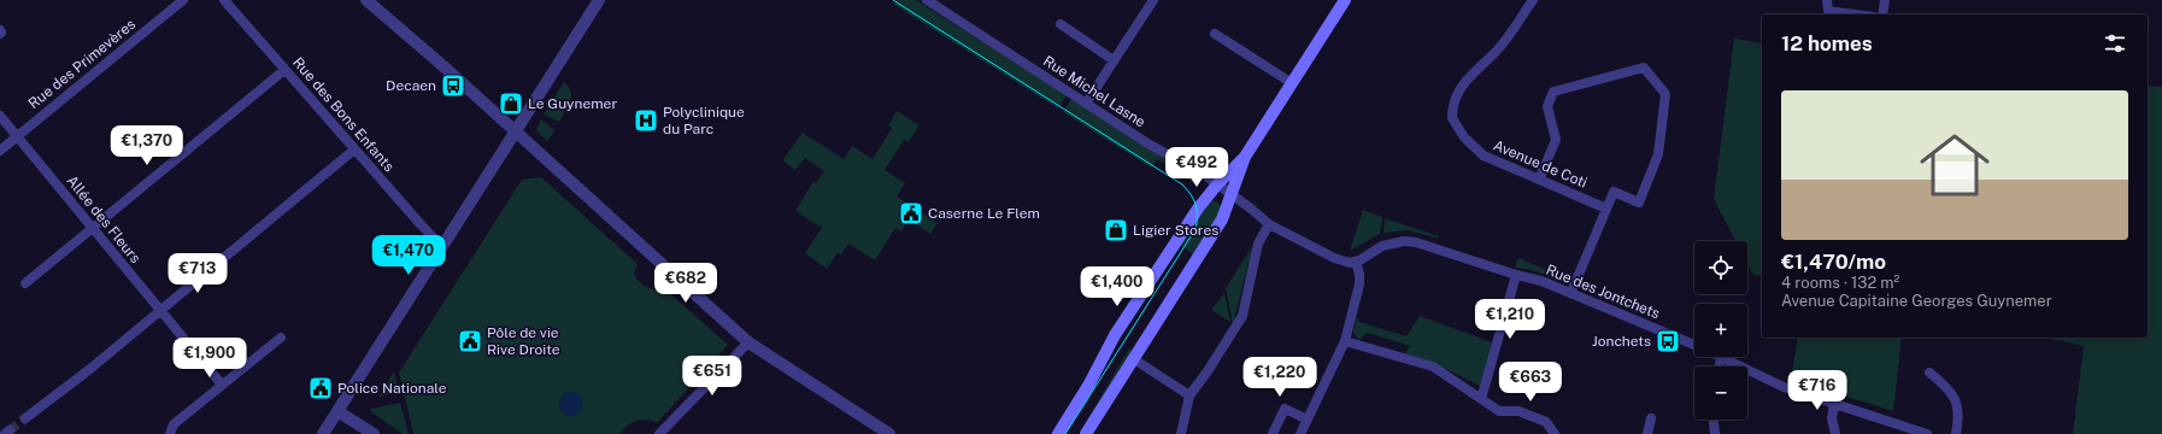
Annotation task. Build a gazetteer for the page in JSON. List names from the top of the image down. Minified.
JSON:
{"streets":{"street":["Rue des Primevères","Rue Michel Lasne","Rue des Bons Enfants","Avenue de Coti","Allée des Fleurs","Rue des Jontchets"]},"crossings":[["Rue des Primevères","Allée des Fleurs"]],"places":{"bus stop":["Decaen","Jonchets"],"shop":["Le Guynemer","Ligier Stores"],"hospital":["Polyclinique du Parc"],"public building":["Caserne Le Flem","Pôle de vie Rive Droite","Police Nationale"]},"page":{"heading":"12 homes","list":[{"name":"€1,470/mo","note":"4 rooms · 132 m² · Avenue Capitaine Georges Guynemer"}],"price":["€1,370","€492","€1,470","€713","€682","€1,400","€1,210","€1,900","€651","€1,220","€663","€716"],"map_buttons":["+","−"]}}
